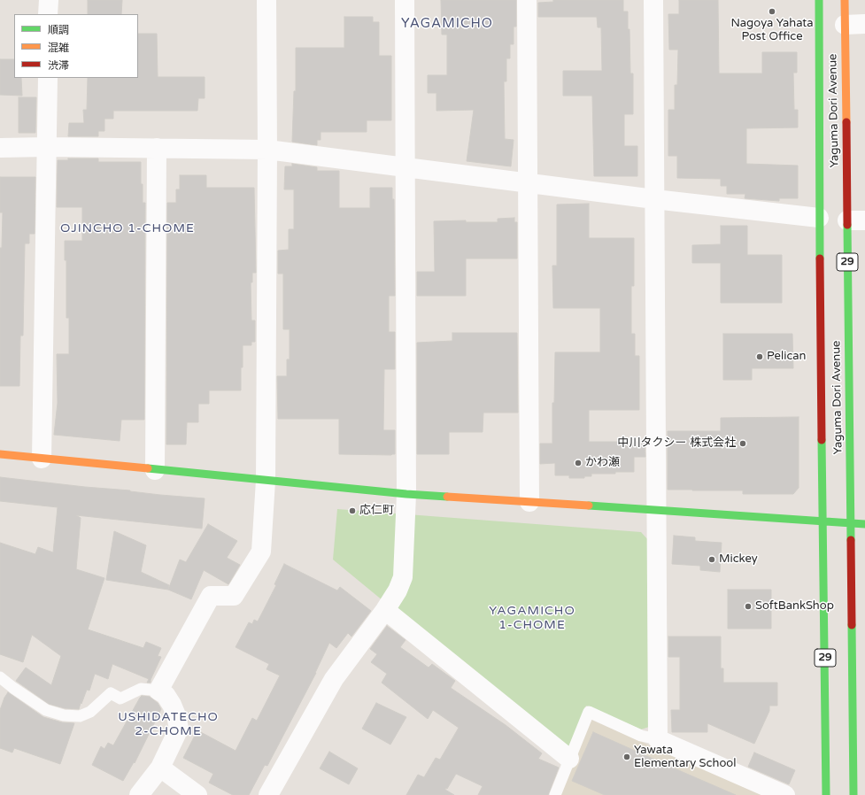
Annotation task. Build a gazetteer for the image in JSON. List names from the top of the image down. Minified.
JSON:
{"streets":{"main road":["Yaguma Dori Avenue","29"]},"districts":["YAGAMICHO","OJINCHO 1-CHOME","YAGAMICHO 1-CHOME","USHIDATECHO 2-CHOME"],"places":["Nagoya Yahata Post Office","Pelican","中川タクシー 株式会社","かわ瀬","応仁町","Mickey","SoftBankShop","Yawata Elementary School"],"legend":["順調","混雑","渋滞"]}
